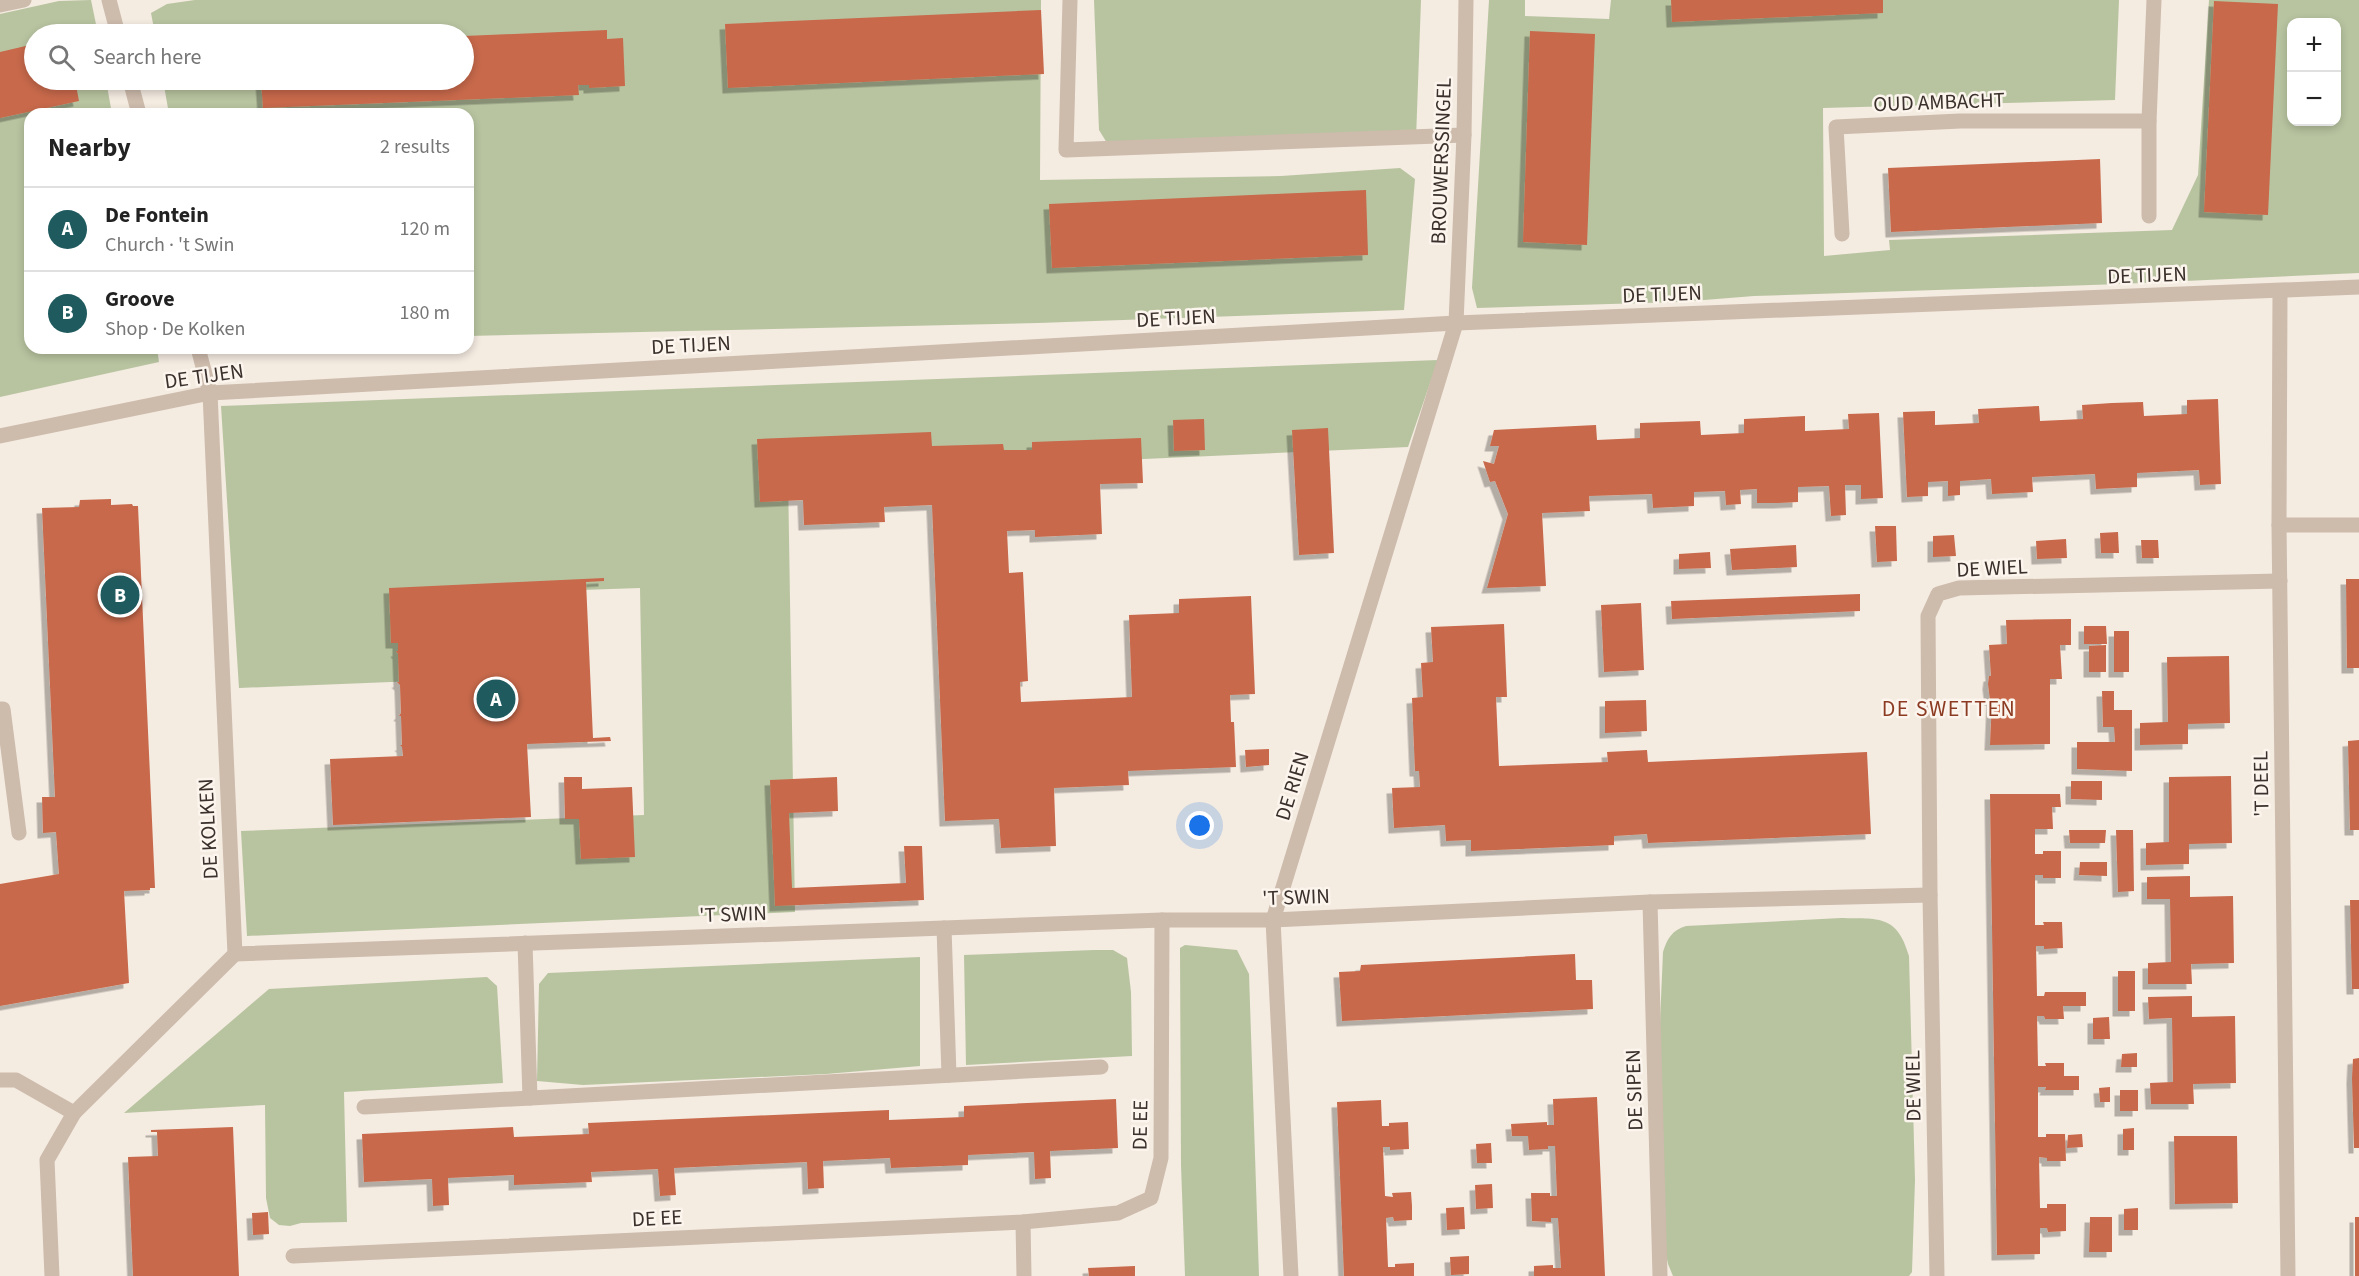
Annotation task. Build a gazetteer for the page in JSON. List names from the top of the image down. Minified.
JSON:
{"streets":{"street":["OUD AMBACHT","BROUWERSSINGEL","DE TIJEN","DE WIEL","'T DEEL","DE RIEN","DE KOLKEN","'T SWIN","DE SIPEN","DE EE"]},"crossings":[["BROUWERSSINGEL","DE TIJEN"],["BROUWERSSINGEL","DE RIEN"],["DE TIJEN","'T DEEL"],["DE TIJEN","DE RIEN"],["DE TIJEN","DE KOLKEN"],["DE WIEL","'T DEEL"],["DE RIEN","'T SWIN"],["DE KOLKEN","'T SWIN"],["'T SWIN","DE SIPEN"],["'T SWIN","DE EE"]],"districts":["DE SWETTEN"],"page":{"map_buttons":["+","−"],"search":"Search here","heading":["Nearby","2 results"],"list":[{"mark":"A","name":"De Fontein","note":"Church · 't Swin","value":"120 m"},{"mark":"B","name":"Groove","note":"Shop · De Kolken","value":"180 m"}],"pins":["B","A"]}}
